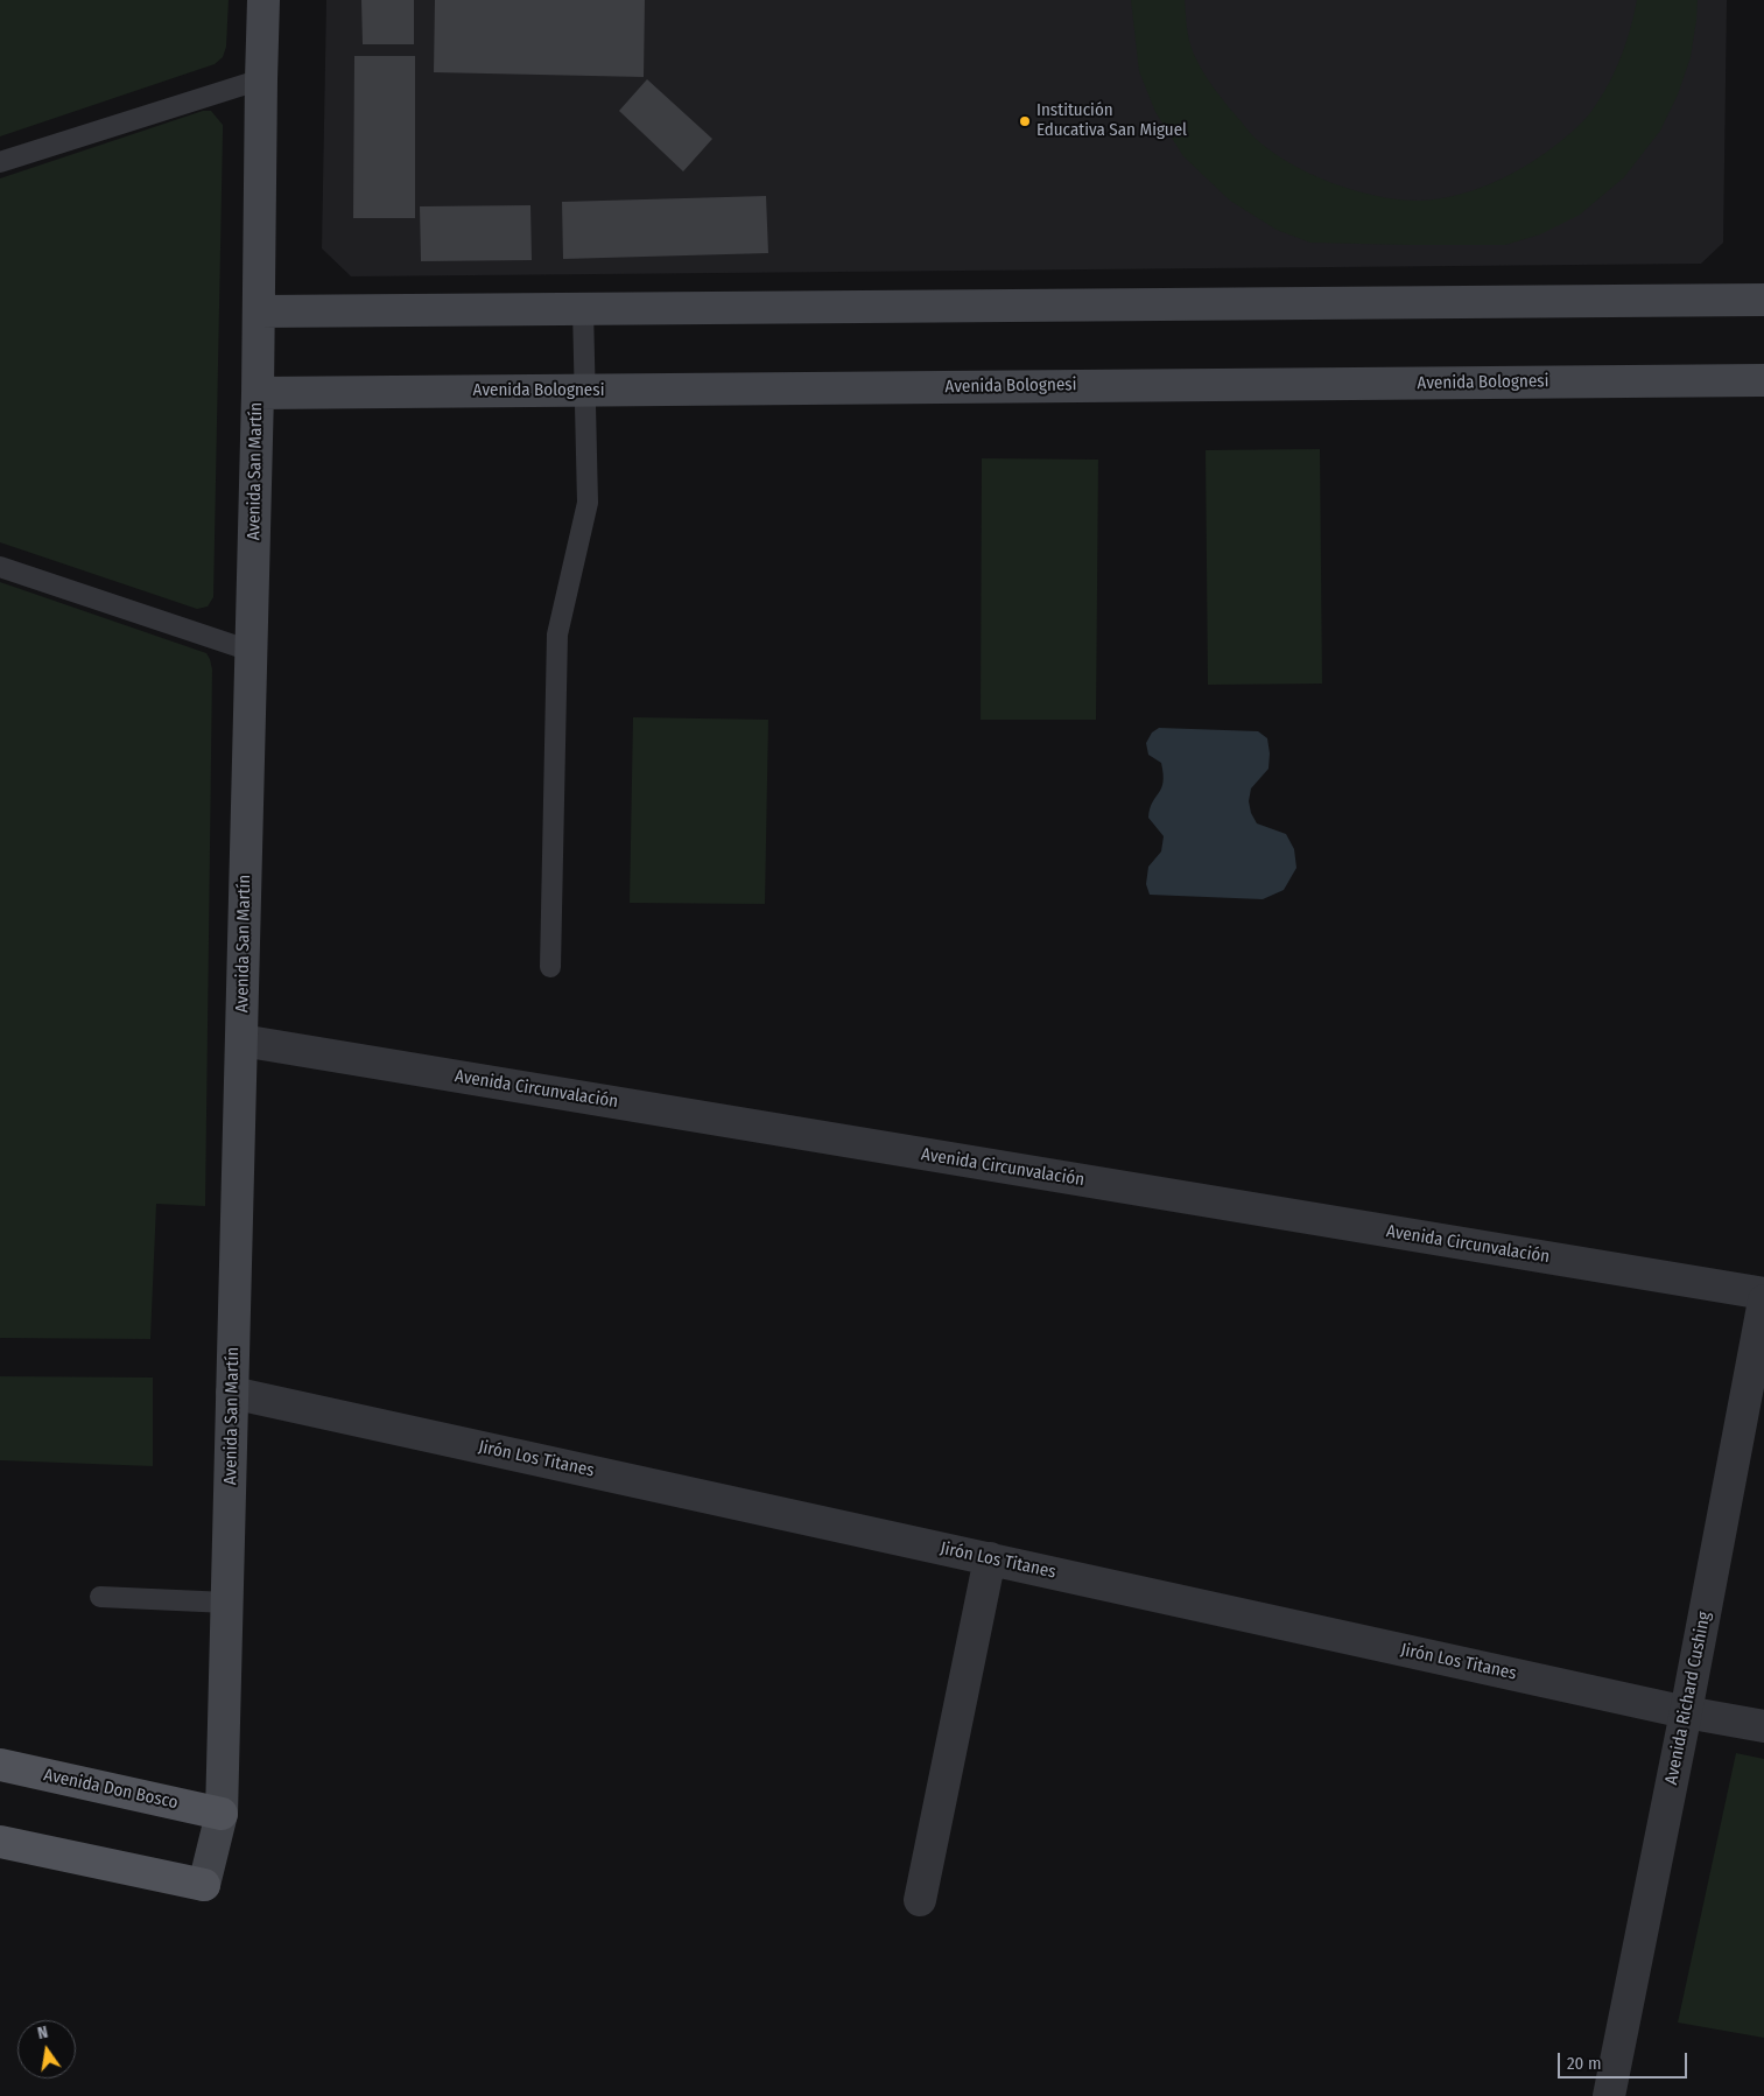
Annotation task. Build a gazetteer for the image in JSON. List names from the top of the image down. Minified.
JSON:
{"streets":{"main road":["Avenida Bolognesi","Avenida San Martín","Avenida Don Bosco"],"street":["Avenida Circunvalación","Jirón Los Titanes","Avenida Richard Cushing"]},"crossings":[["Avenida Bolognesi","Avenida San Martín"],["Avenida San Martín","Avenida Circunvalación"],["Avenida San Martín","Jirón Los Titanes"],["Avenida San Martín","Avenida Don Bosco"],["Jirón Los Titanes","Avenida Richard Cushing"]],"places":["Institución Educativa San Miguel"],"scale_bar":"20 m","north":"top"}
